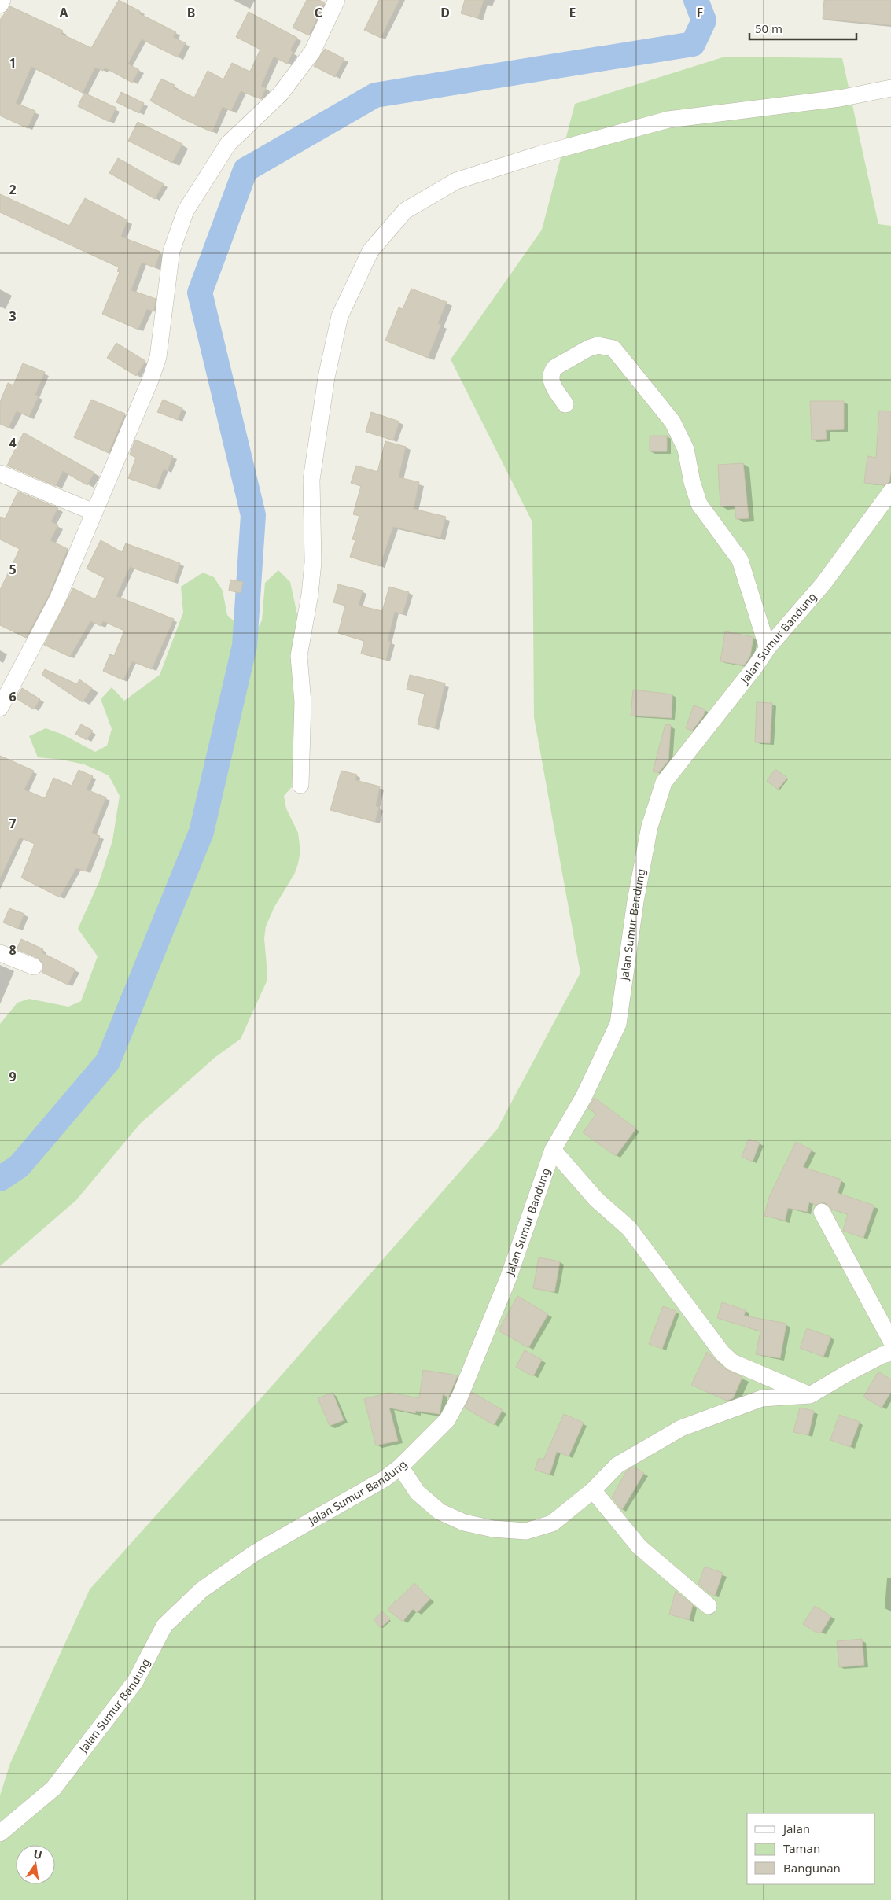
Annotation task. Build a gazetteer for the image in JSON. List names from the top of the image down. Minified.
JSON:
{"streets":{"street":["Jalan Sumur Bandung"]},"legend":["Jalan","Taman","Bangunan"],"scale_bar":"50 m","north":"top","grid":{"columns":["A","B","C","D","E","F"],"rows":["1","2","3","4","5","6","7","8","9"]}}
